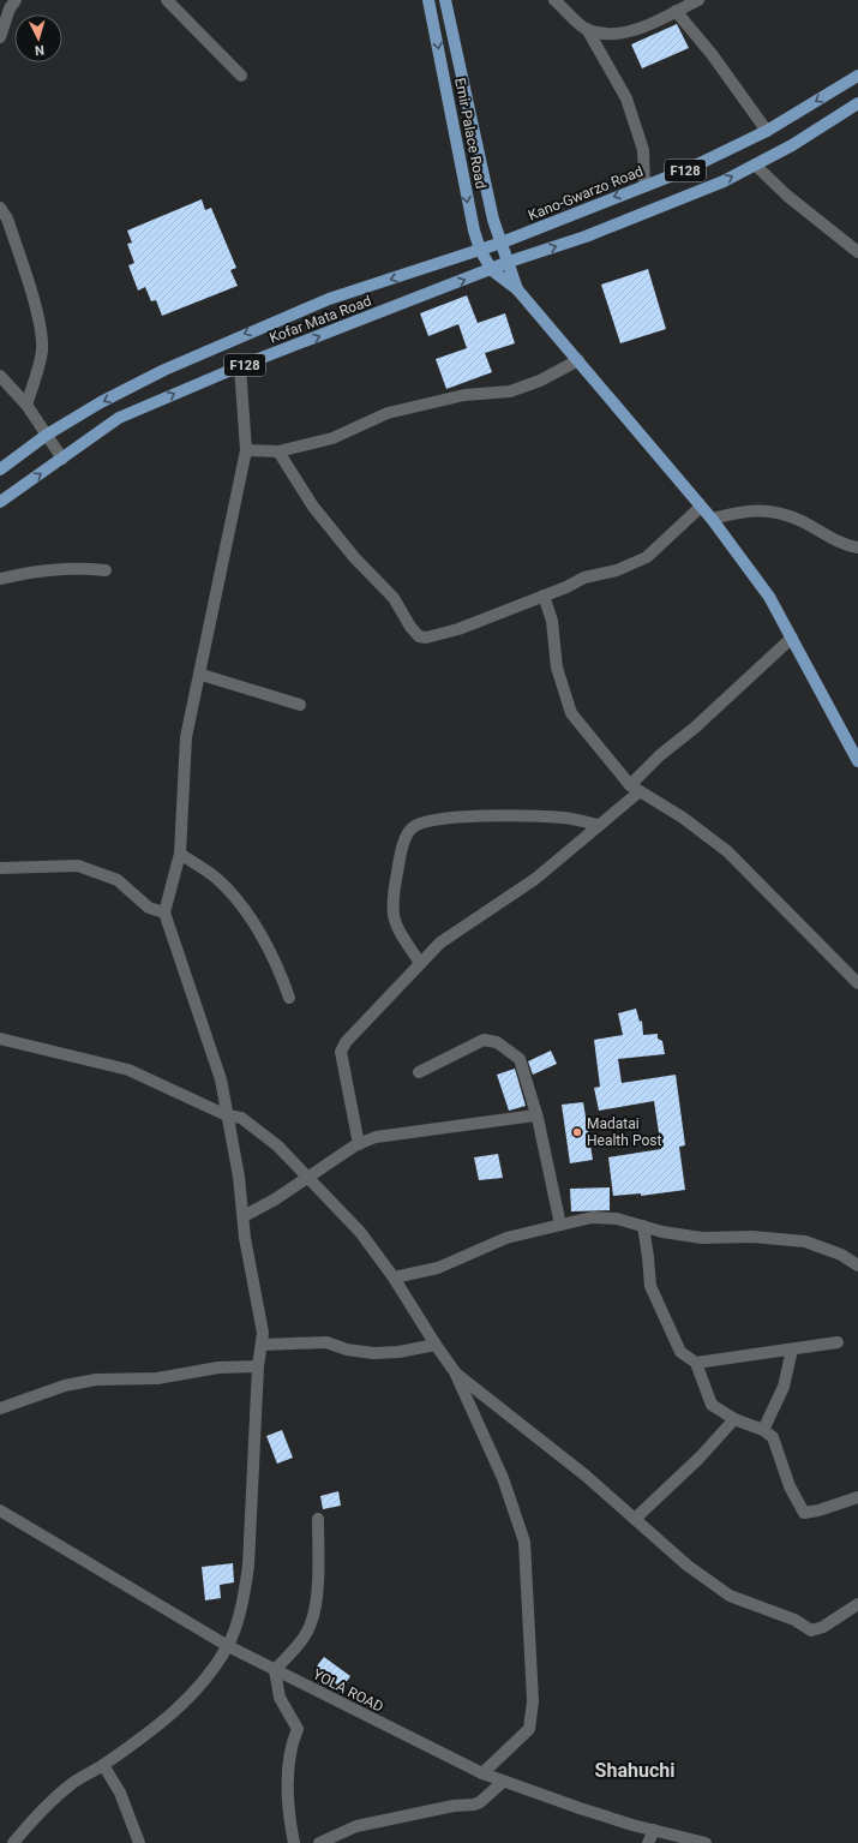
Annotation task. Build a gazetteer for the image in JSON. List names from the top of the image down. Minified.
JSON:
{"streets":{"main road":["Emir Palace Road","F128","Kano-Gwarzo Road","Kofar Mata Road"],"street":["YOLA ROAD"]},"crossings":[["Emir Palace Road","F128"],["Emir Palace Road","Kano-Gwarzo Road"],["Emir Palace Road","Kofar Mata Road"],["F128","Kofar Mata Road"],["Kano-Gwarzo Road","Kofar Mata Road"]],"districts":["Shahuchi"],"places":["Madatai Health Post"],"north":"bottom"}
